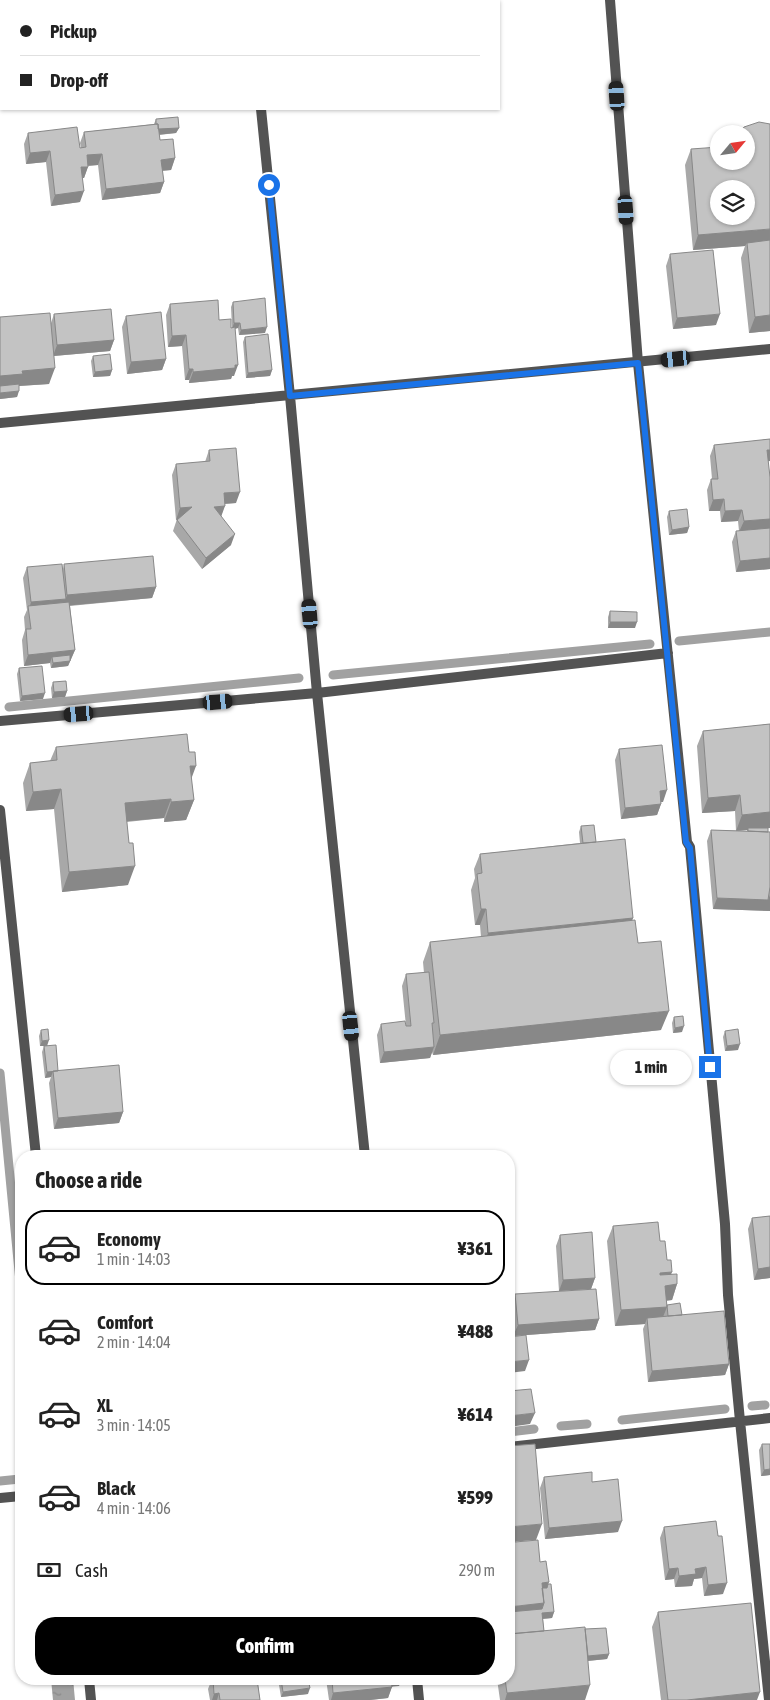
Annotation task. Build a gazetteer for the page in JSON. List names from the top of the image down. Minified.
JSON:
{"north":"top right","page":{"banner":["Pickup","Drop-off"],"bubble":"1 min","heading":"Choose a ride","list":[{"name":"Economy","note":"1 min · 14:03","value":"¥361"},{"name":"Comfort","note":"2 min · 14:04","value":"¥488"},{"name":"XL","note":"3 min · 14:05","value":"¥614"},{"name":"Black","note":"4 min · 14:06","value":"¥599"}],"pay":["Cash","290 m"],"buttons":"Confirm"}}
